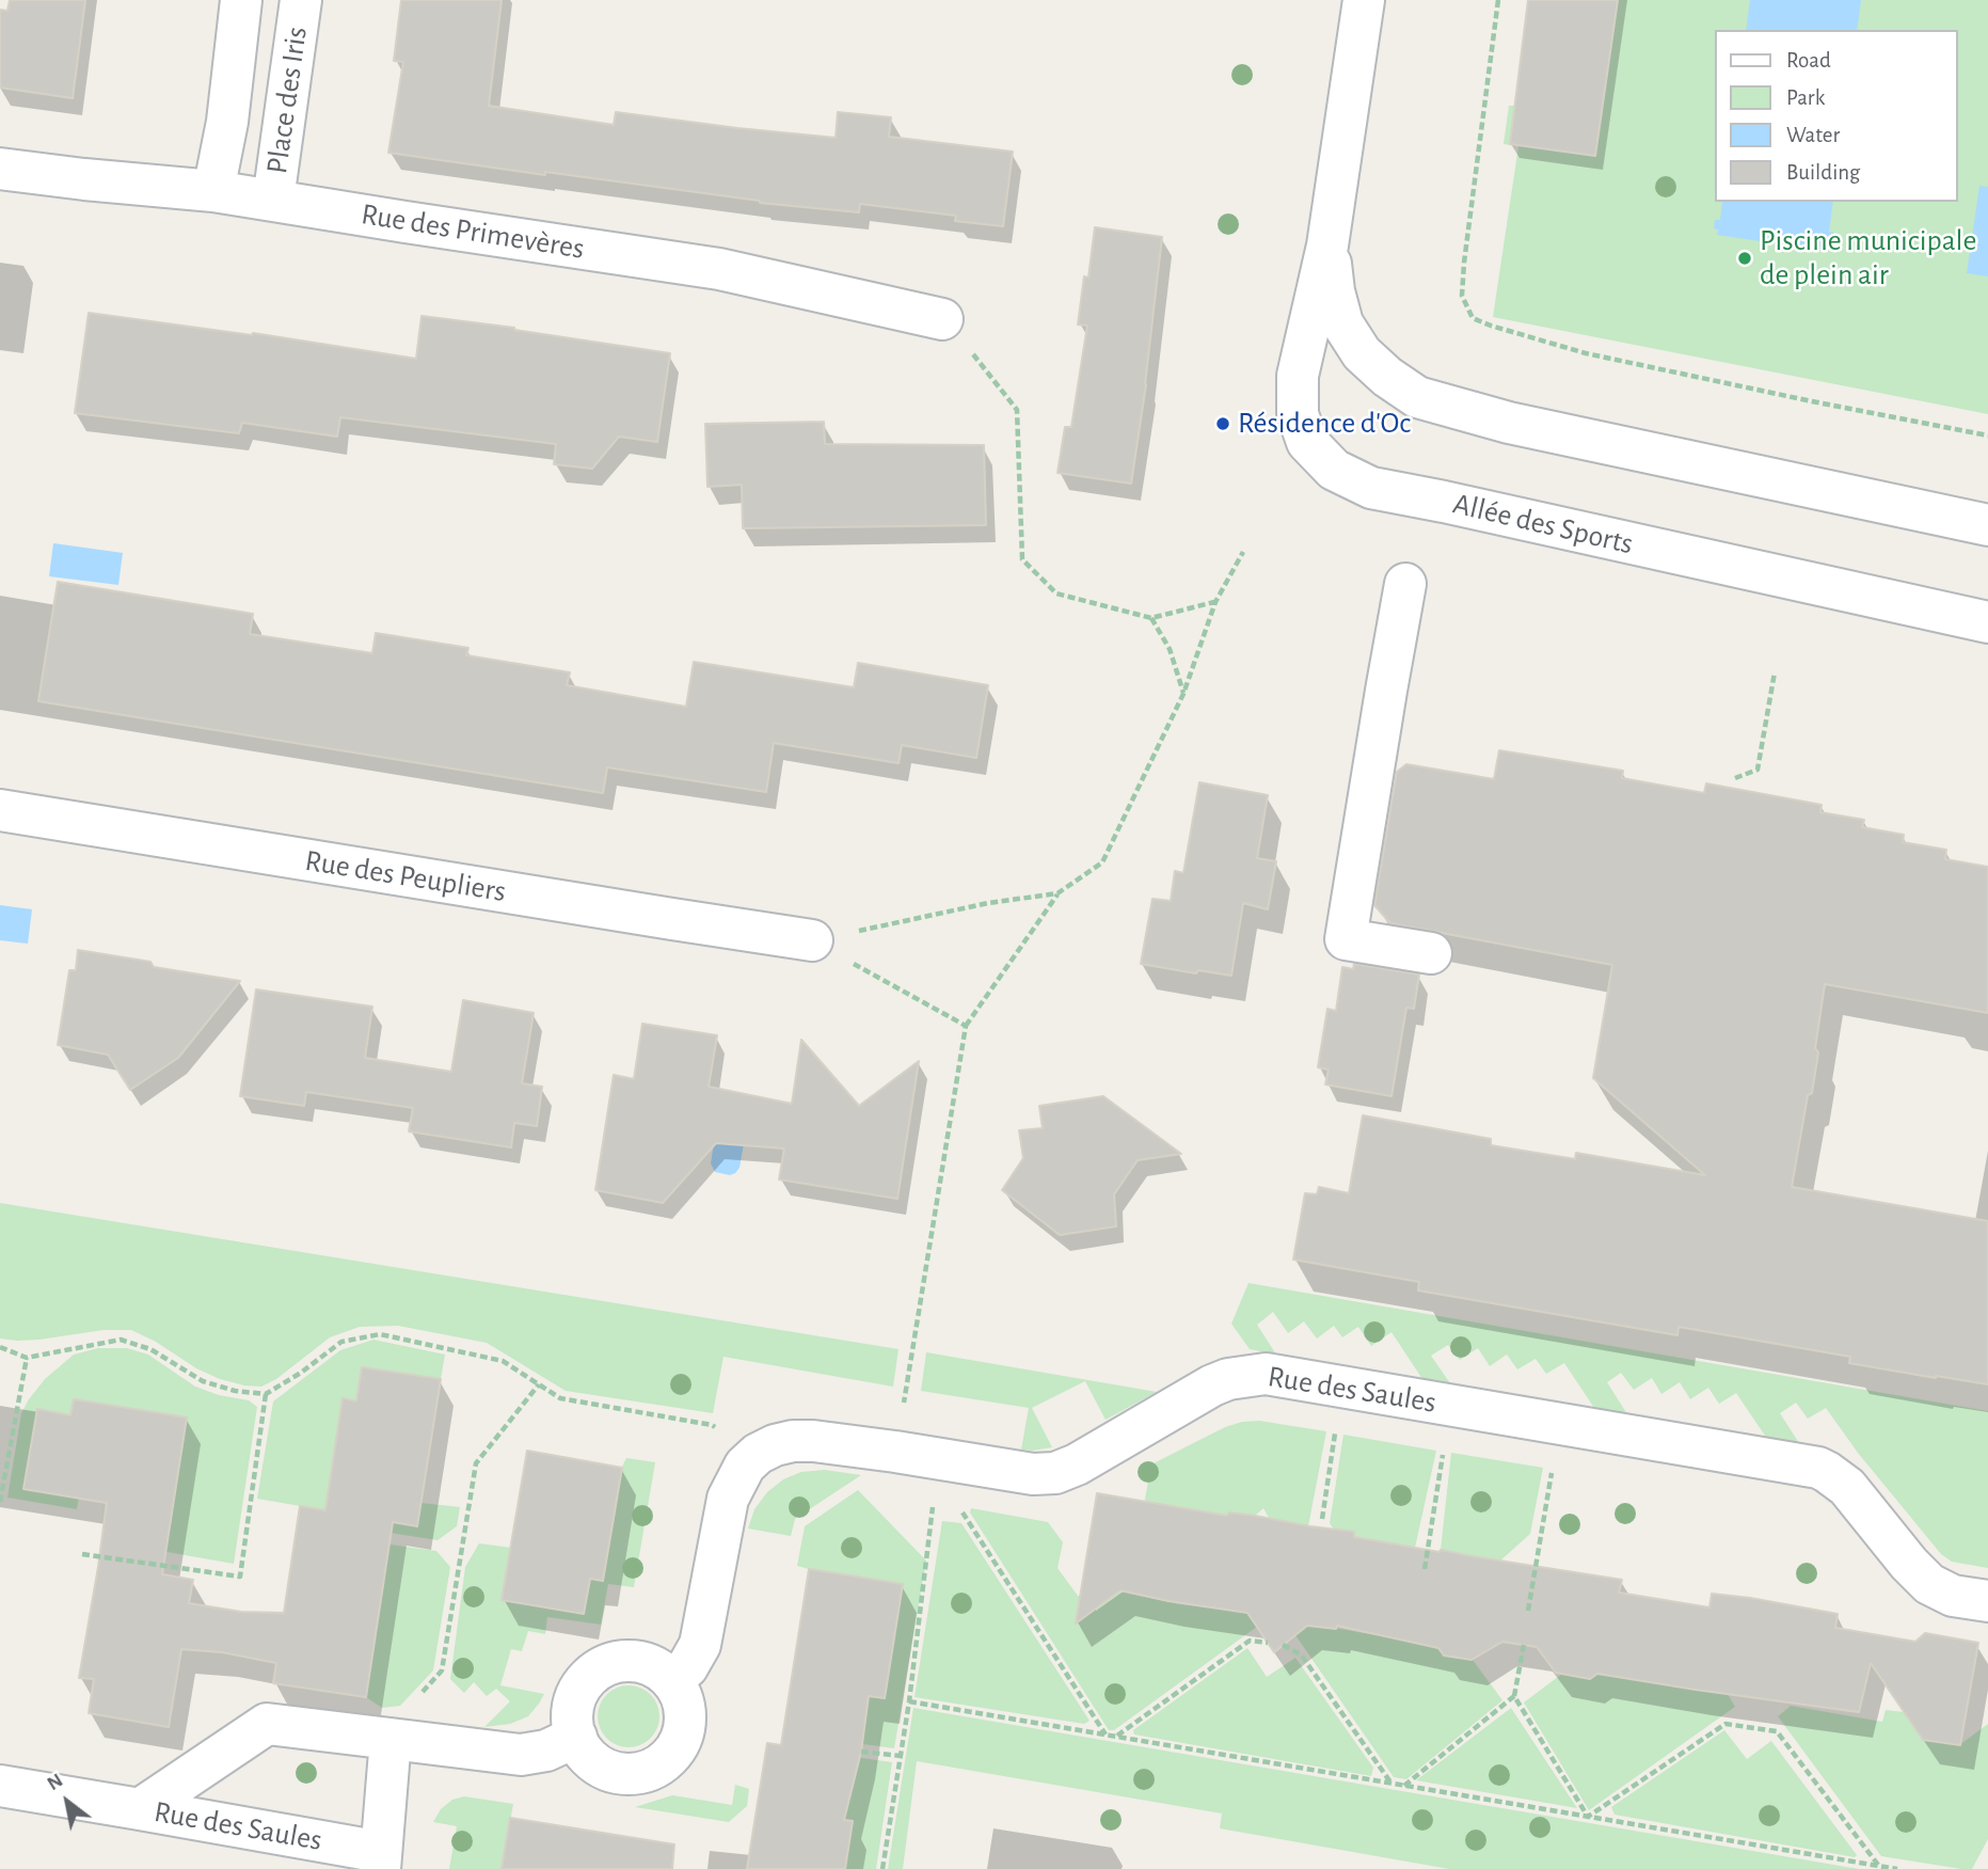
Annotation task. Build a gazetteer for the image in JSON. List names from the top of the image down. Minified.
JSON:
{"streets":{"street":["Place des Iris","Rue des Primevères","Allée des Sports","Rue des Peupliers","Rue des Saules"]},"crossings":[["Place des Iris","Rue des Primevères"]],"places":["Piscine municipale de plein air","Résidence d'Oc"],"legend":["Road","Park","Water","Building"],"north":"top left"}
